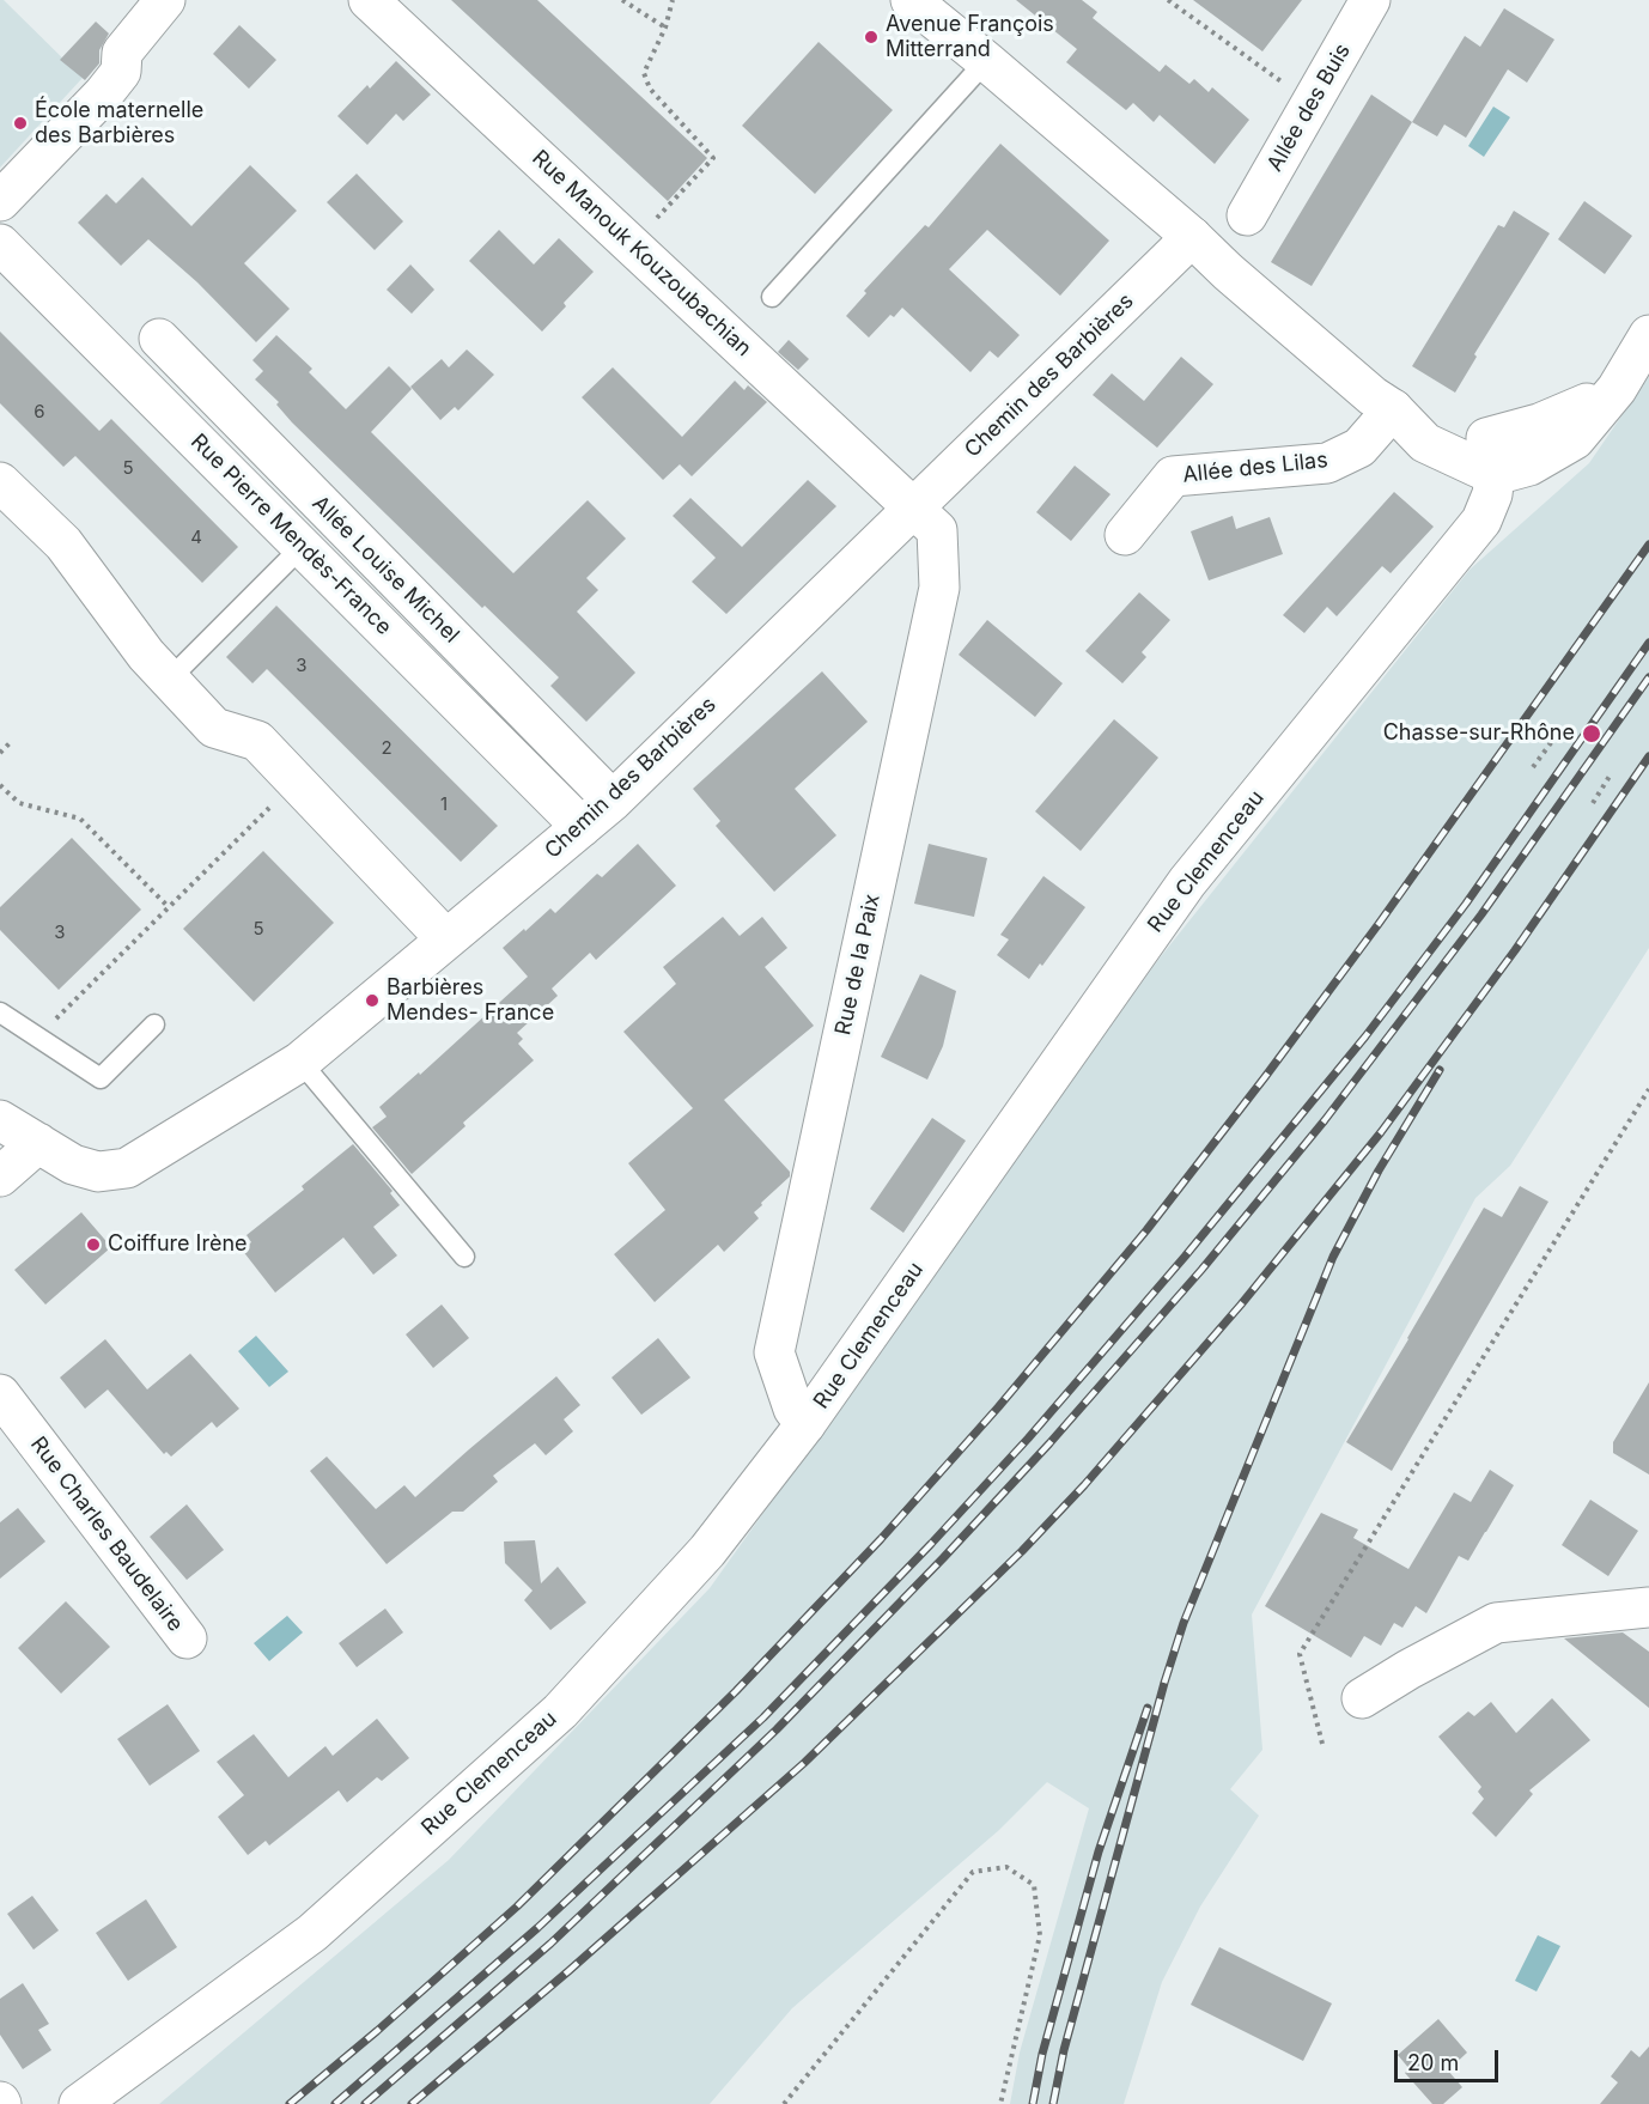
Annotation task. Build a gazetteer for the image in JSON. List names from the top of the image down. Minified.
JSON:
{"streets":{"street":["Allée des Buis","Rue Manouk Kouzoubachian","Chemin des Barbières","Allée des Lilas","Rue Pierre Mendès-France","Allée Louise Michel","Rue Clemenceau","Rue de la Paix","Rue Charles Baudelaire"]},"crossings":[["Rue Manouk Kouzoubachian","Chemin des Barbières"],["Rue Manouk Kouzoubachian","Rue de la Paix"],["Chemin des Barbières","Rue Pierre Mendès-France"],["Chemin des Barbières","Allée Louise Michel"],["Chemin des Barbières","Rue de la Paix"],["Rue Clemenceau","Rue de la Paix"]],"places":["Avenue François Mitterrand","École maternelle des Barbières","Chasse-sur-Rhône","Barbières Mendes- France","Coiffure Irène"],"house_numbers":["6","5","4","3","2","1","5","3"],"scale_bar":"20 m"}
